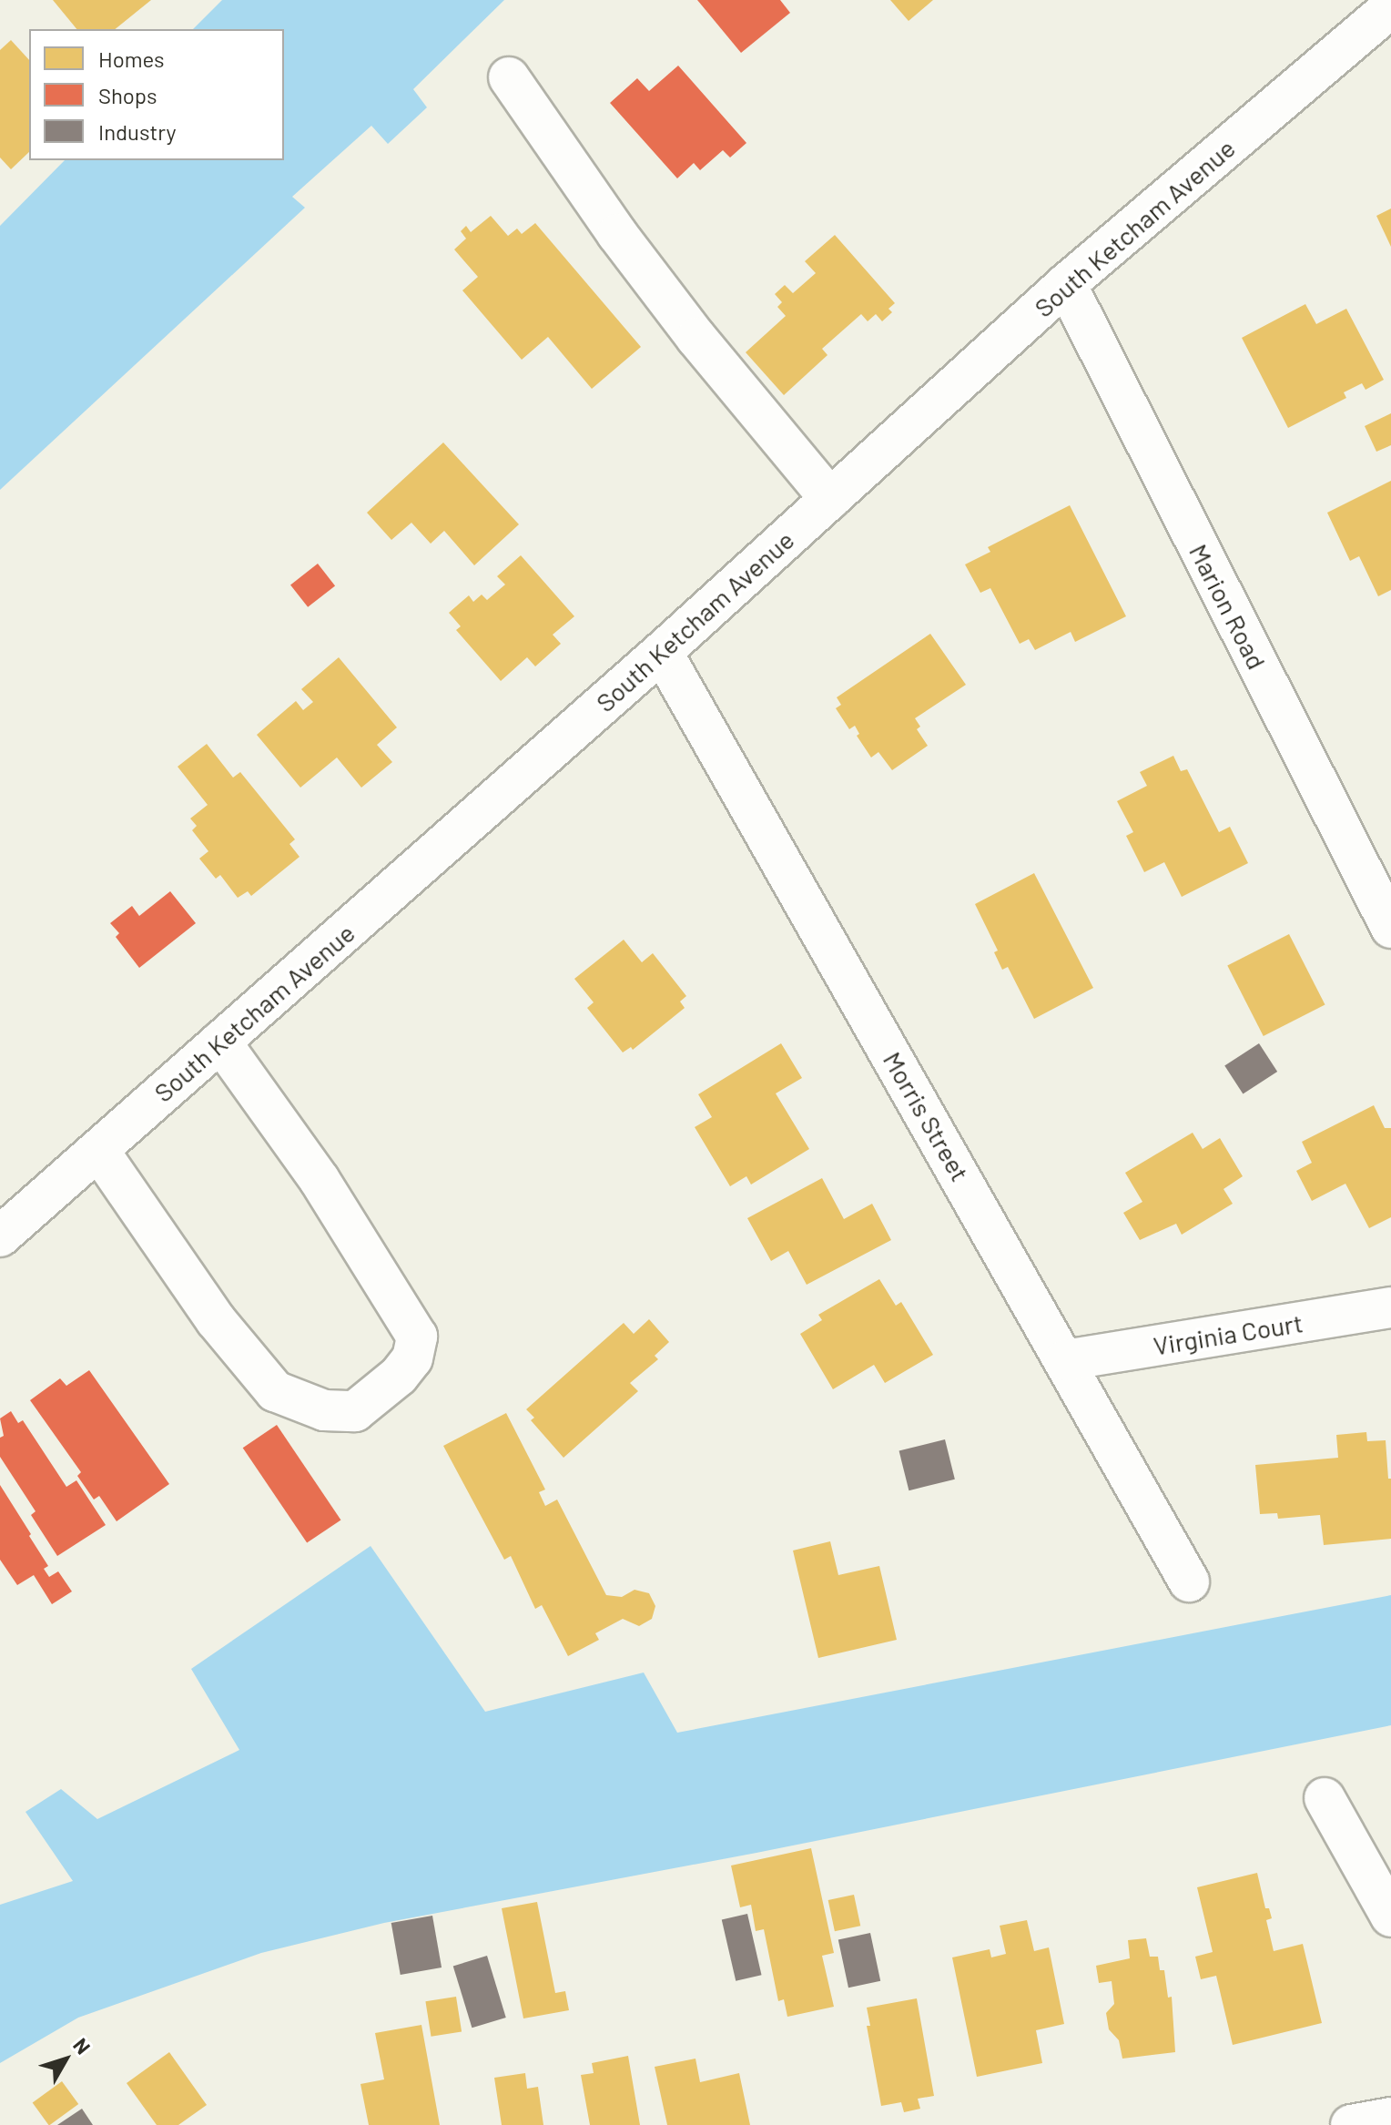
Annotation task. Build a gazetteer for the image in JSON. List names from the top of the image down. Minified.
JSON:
{"streets":{"street":["South Ketcham Avenue","Marion Road","Morris Street","Virginia Court"]},"crossings":[["South Ketcham Avenue","Marion Road"],["South Ketcham Avenue","Morris Street"],["Morris Street","Virginia Court"]],"legend":["Homes","Shops","Industry"],"north":"top right"}
